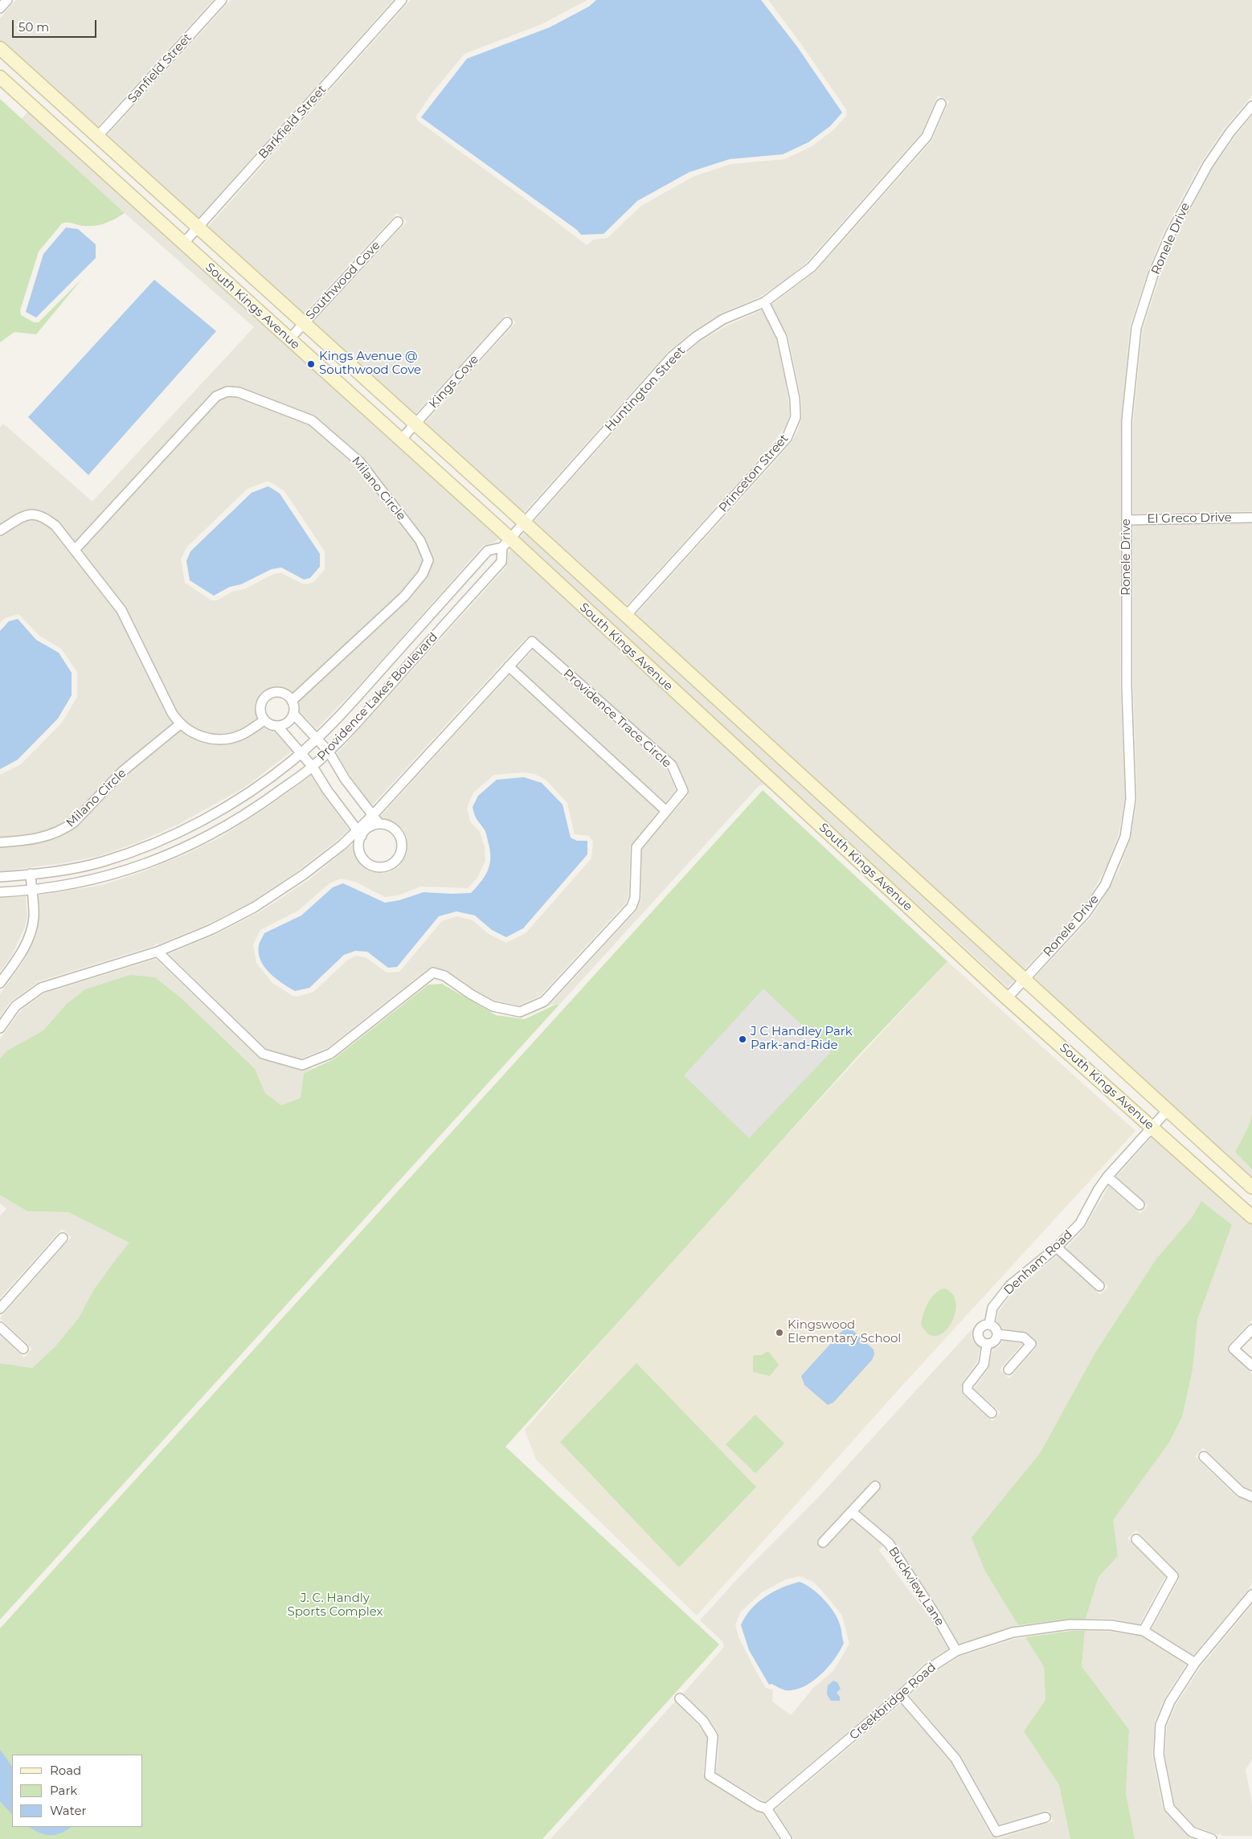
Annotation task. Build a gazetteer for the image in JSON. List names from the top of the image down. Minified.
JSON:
{"streets":{"main road":["South Kings Avenue"],"street":["Sanfield Street","Barkfield Street","Ronele Drive","Southwood Cove","Kings Cove","Huntington Street","Princeton Street","Milano Circle","El Greco Drive","Providence Lakes Boulevard","Providence Trace Circle","Denham Road","Buckview Lane","Creekbridge Road"]},"crossings":[["Sanfield Street","South Kings Avenue"],["Barkfield Street","South Kings Avenue"],["Ronele Drive","South Kings Avenue"],["Ronele Drive","El Greco Drive"],["Southwood Cove","South Kings Avenue"],["South Kings Avenue","Kings Cove"],["South Kings Avenue","Huntington Street"],["South Kings Avenue","Princeton Street"],["South Kings Avenue","Providence Lakes Boulevard"],["South Kings Avenue","Denham Road"],["Huntington Street","Princeton Street"],["Huntington Street","Providence Lakes Boulevard"],["Buckview Lane","Creekbridge Road"]],"parks":["J. C. Handly Sports Complex"],"places":["Kings Avenue @ Southwood Cove","J C Handley Park Park-and-Ride","Kingswood Elementary School"],"legend":["Road","Park","Water"],"scale_bar":"50 m"}
